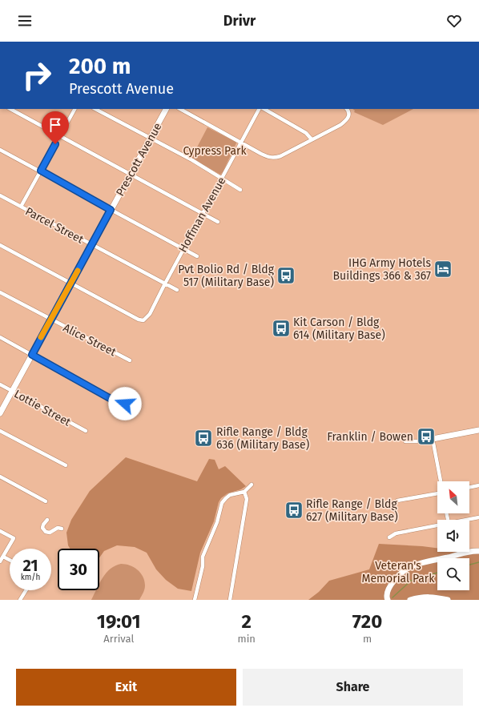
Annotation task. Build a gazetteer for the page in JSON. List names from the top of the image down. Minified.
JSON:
{"streets":{"street":["Prescott Avenue","Hoffman Avenue","Parcel Street","Alice Street","Lottie Street"]},"crossings":[["Prescott Avenue","Hoffman Avenue"],["Prescott Avenue","Parcel Street"],["Prescott Avenue","Alice Street"],["Prescott Avenue","Lottie Street"],["Hoffman Avenue","Parcel Street"]],"parks":["Cypress Park","Veteran's Memorial Park"],"places":{"hotel":["IHG Army Hotels Buildings 366 & 367"],"bus stop":["Pvt Bolio Rd / Bldg 517 (Military Base)","Kit Carson / Bldg 614 (Military Base)","Franklin / Bowen","Rifle Range / Bldg 636 (Military Base)","Rifle Range / Bldg 627 (Military Base)"]},"north":"top left","page":{"header":"Drivr","turn":["200 m","Prescott Avenue"],"speed":"21 km/h","limit":"30","eta":["19:01","Arrival","2","min","720","m"],"buttons":["Exit","Share"]}}
